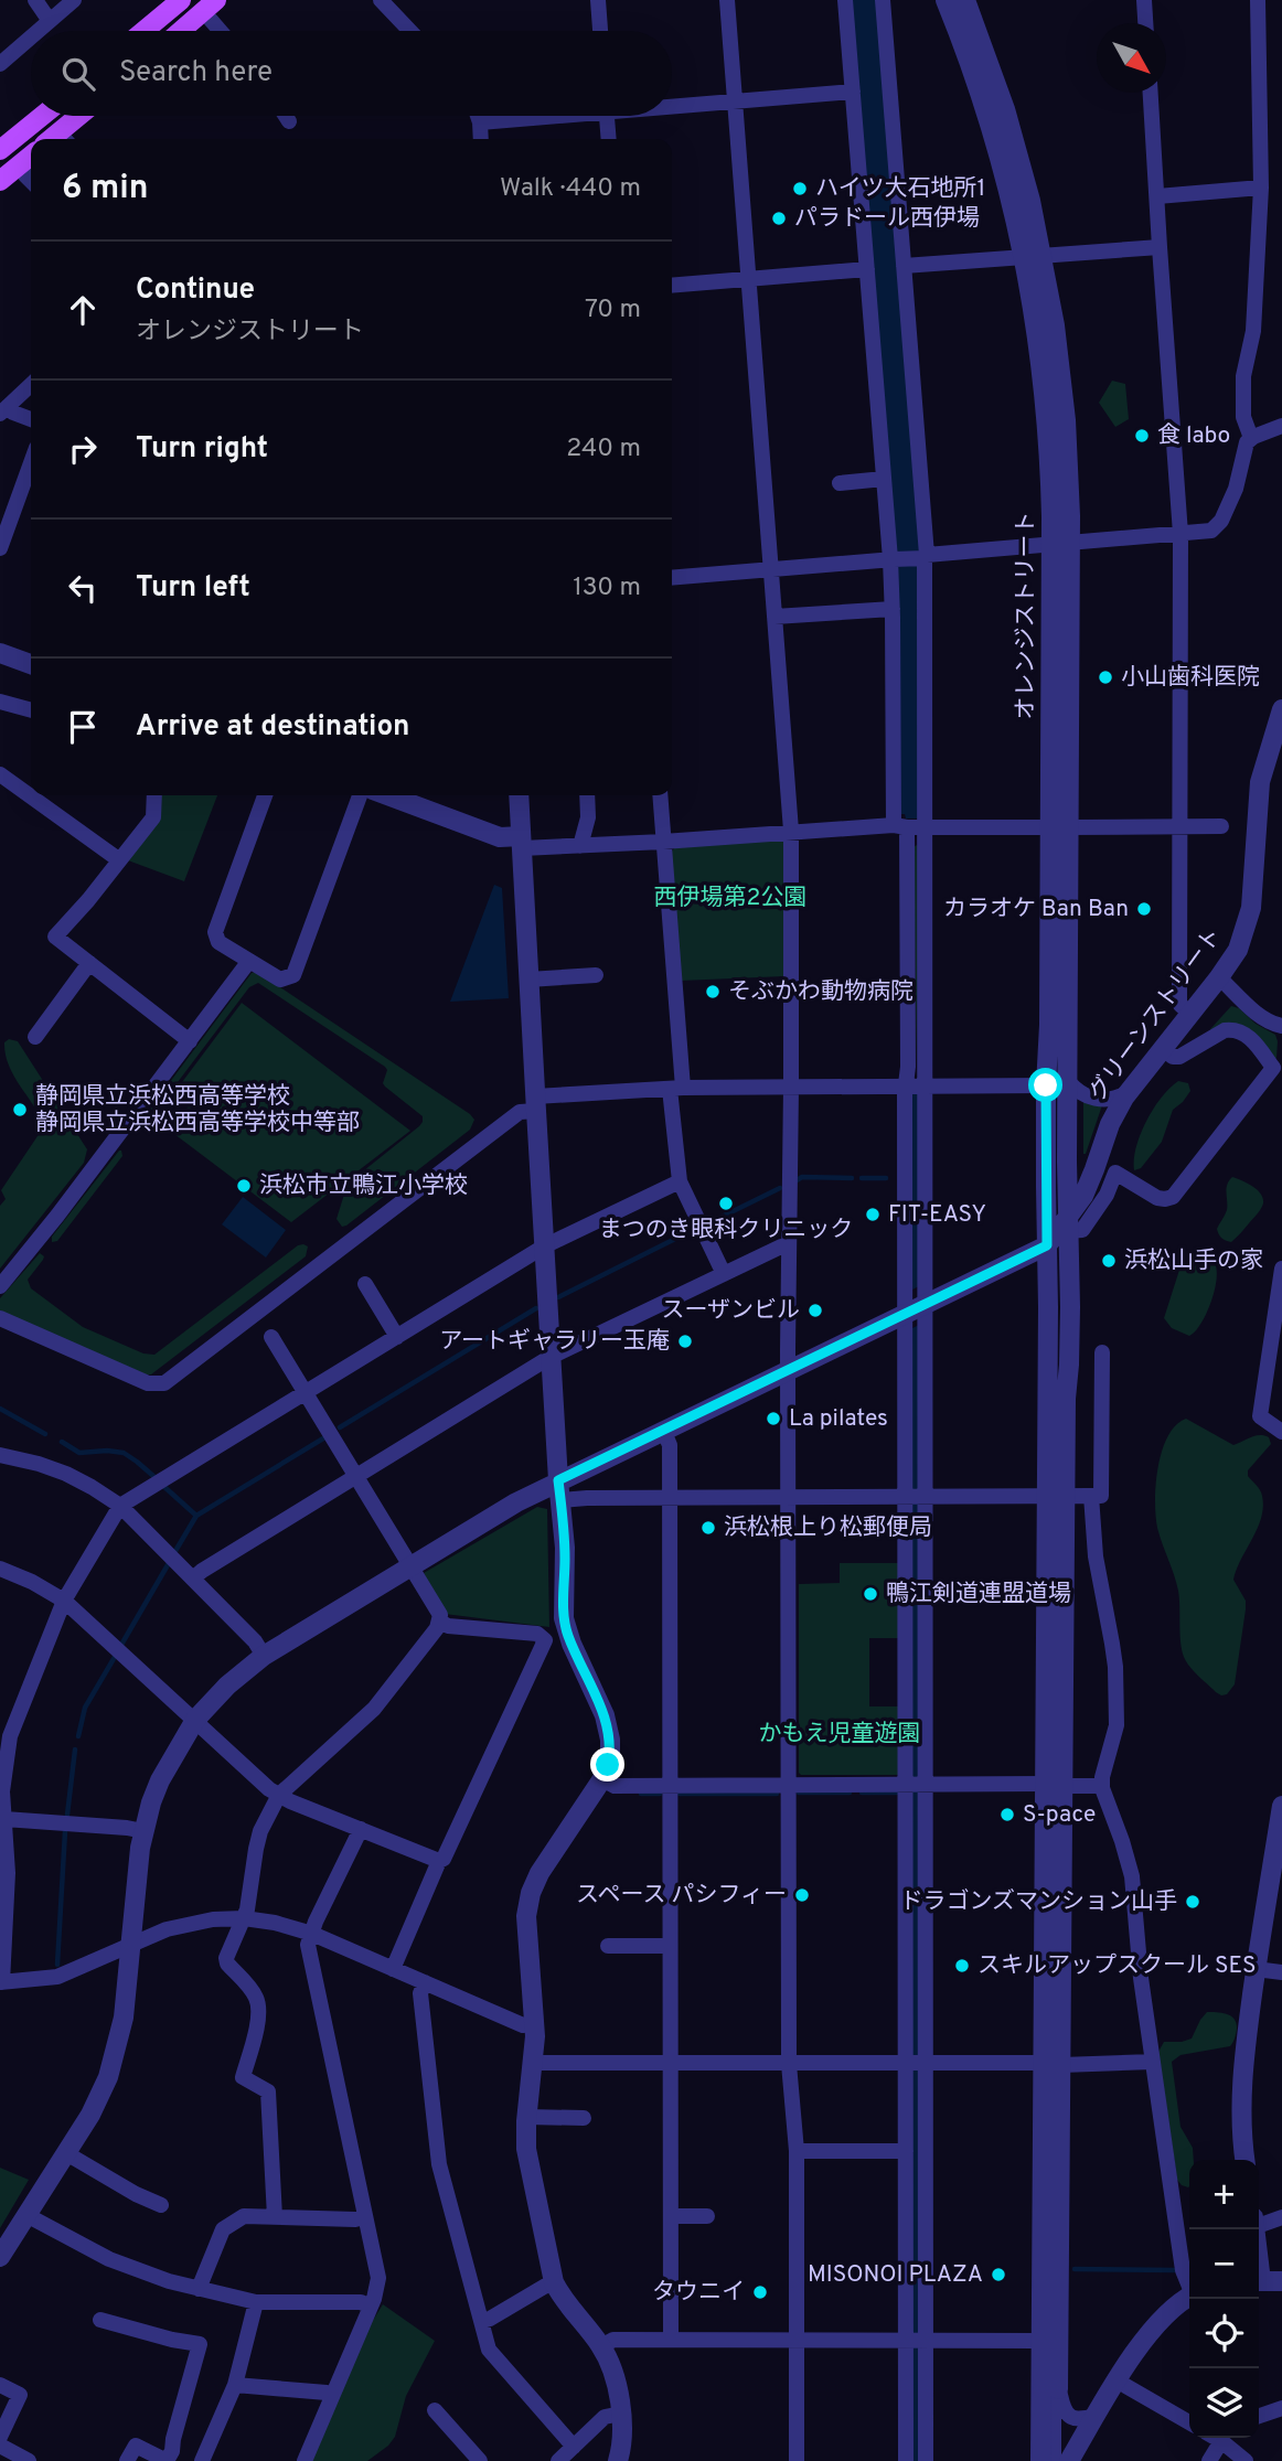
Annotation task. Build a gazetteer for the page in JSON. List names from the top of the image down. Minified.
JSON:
{"streets":{"street":["オレンジストリート","グリーンストリート"]},"crossings":[["オレンジストリート","グリーンストリート"]],"parks":["西伊場第2公園","かもえ児童遊園"],"places":["ハイツ大石地所1","パラドール西伊場","食 labo","小山歯科医院","カラオケ Ban Ban","そぶかわ動物病院","静岡県立浜松西高等学校 静岡県立浜松西高等学校中等部","浜松市立鴨江小学校","まつのき眼科クリニック","FIT-EASY","浜松山手の家","スーザンビル","アートギャラリー玉庵","La pilates","浜松根上り松郵便局","鴨江剣道連盟道場","S-pace","スペース パシフィー","ドラゴンズマンション山手","スキルアップスクール SES","MISONOI PLAZA","タウニイ"],"north":"bottom right","page":{"search":"Search here","heading":["6 min","Walk · 440 m"],"list":[["Continue","オレンジストリート","70 m"],["Turn right","240 m"],["Turn left","130 m"],"Arrive at destination"],"map_buttons":["+","−"]}}
